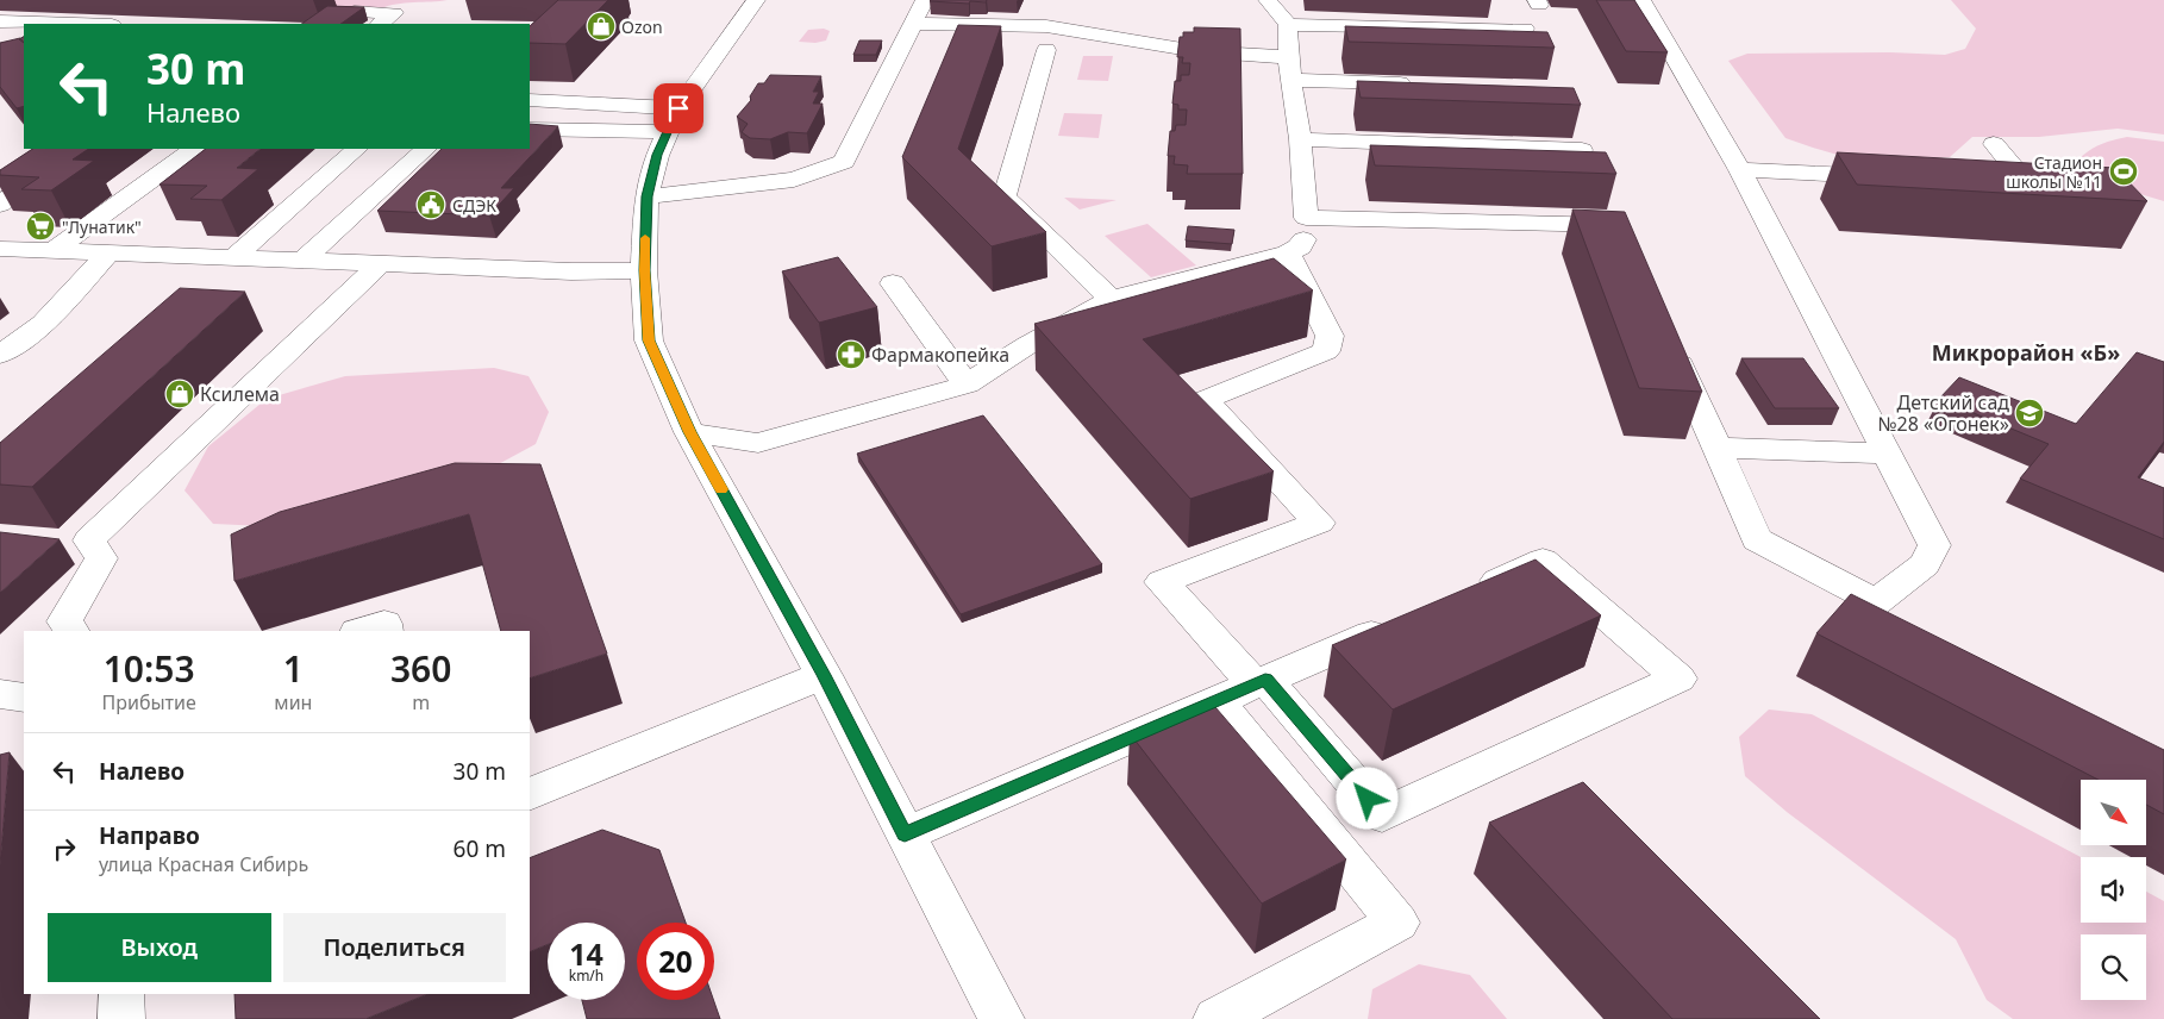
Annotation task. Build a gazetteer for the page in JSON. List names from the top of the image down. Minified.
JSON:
{"districts":["Микрорайон «Б»"],"places":{"shop":["Ozon","Ксилема"],"sports":["Стадион школы №11"],"public building":["СДЭК"],"supermarket":["\"Лунатик\""],"pharmacy":["Фармакопейка"],"school or university":["Детский сад №28 «Огонек»"]},"north":"bottom right","page":{"turn":["30 m","Налево"],"eta":["10:53","Прибытие","1","мин","360","m"],"list":[{"name":"Налево","value":"30 m"},{"name":"Направо","note":"улица Красная Сибирь","value":"60 m"}],"buttons":["Выход","Поделиться"],"speed":"14 km/h","limit":"20"}}
